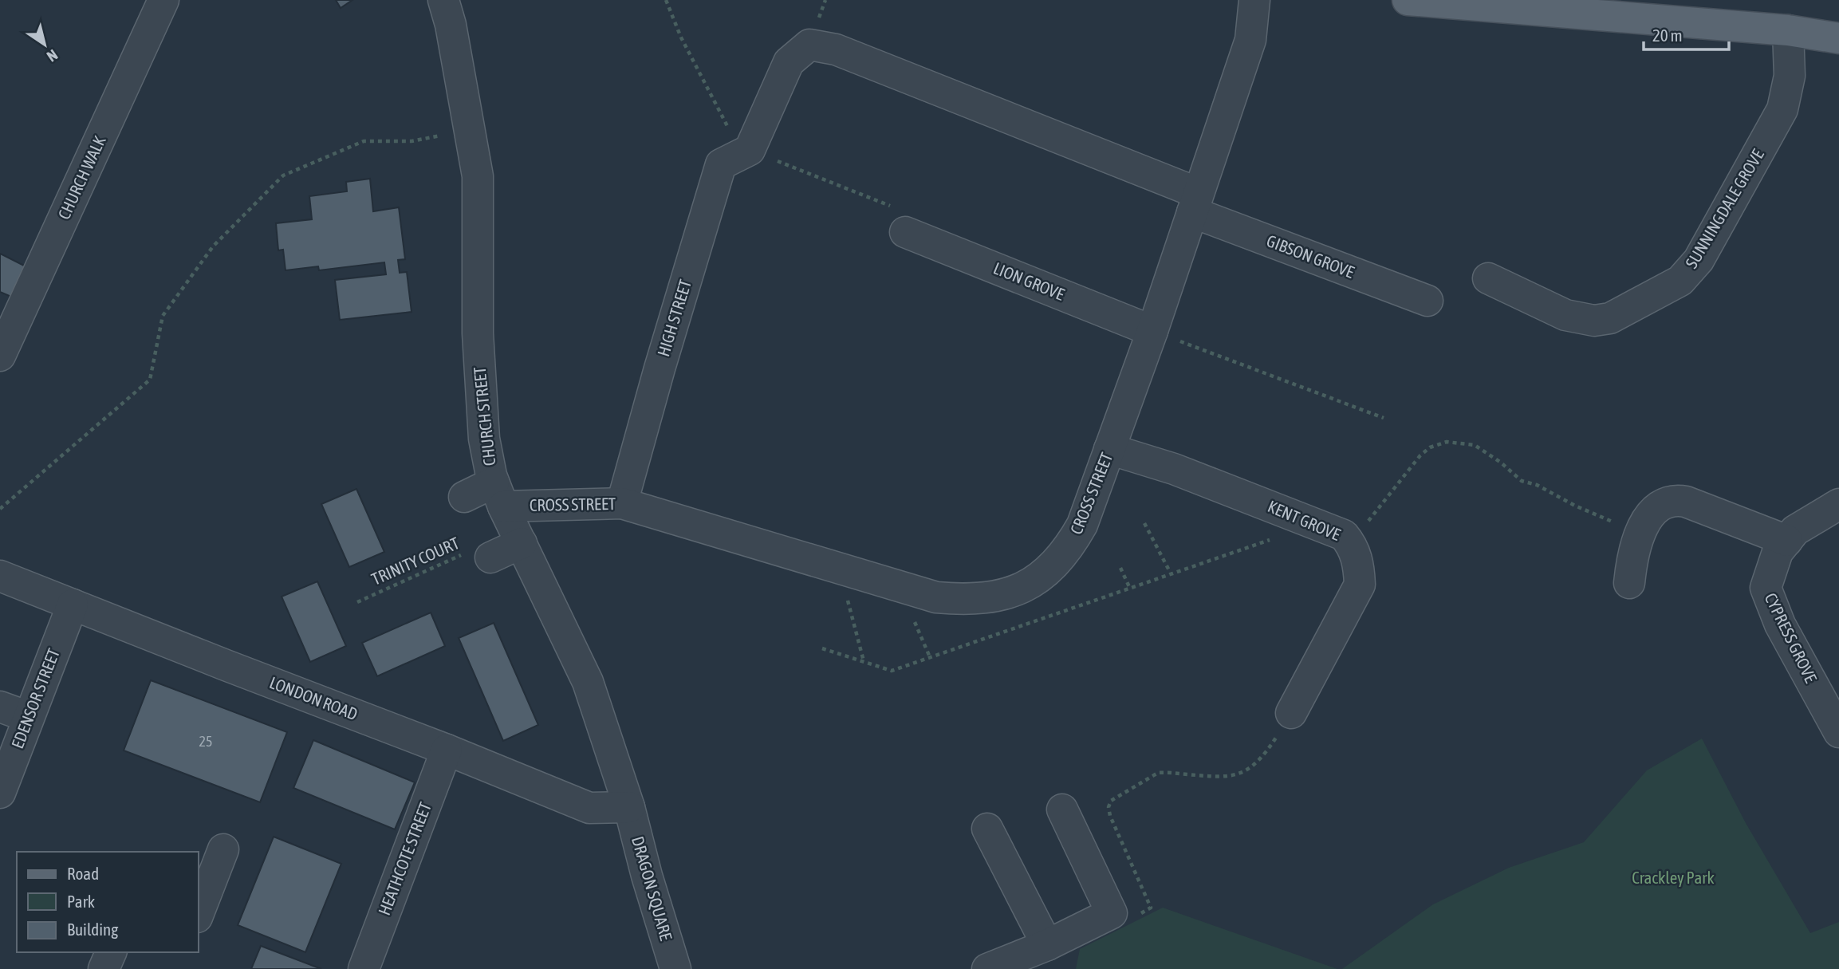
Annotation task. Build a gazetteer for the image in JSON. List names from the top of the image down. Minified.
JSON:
{"streets":{"street":["CHURCH WALK","SUNNINGDALE GROVE","GIBSON GROVE","LION GROVE","HIGH STREET","CHURCH STREET","CROSS STREET","KENT GROVE","CYPRESS GROVE","EDENSOR STREET","LONDON ROAD","HEATHCOTE STREET","DRAGON SQUARE"],"path":["TRINITY COURT"]},"crossings":[["GIBSON GROVE","HIGH STREET"],["GIBSON GROVE","CROSS STREET"],["LION GROVE","CROSS STREET"],["HIGH STREET","CROSS STREET"],["CHURCH STREET","CROSS STREET"],["CHURCH STREET","LONDON ROAD"],["CHURCH STREET","DRAGON SQUARE"],["CROSS STREET","KENT GROVE"],["EDENSOR STREET","LONDON ROAD"],["LONDON ROAD","HEATHCOTE STREET"],["LONDON ROAD","DRAGON SQUARE"]],"parks":["Crackley Park"],"house_numbers":["25"],"legend":["Road","Park","Building"],"scale_bar":"20 m","north":"bottom right"}
